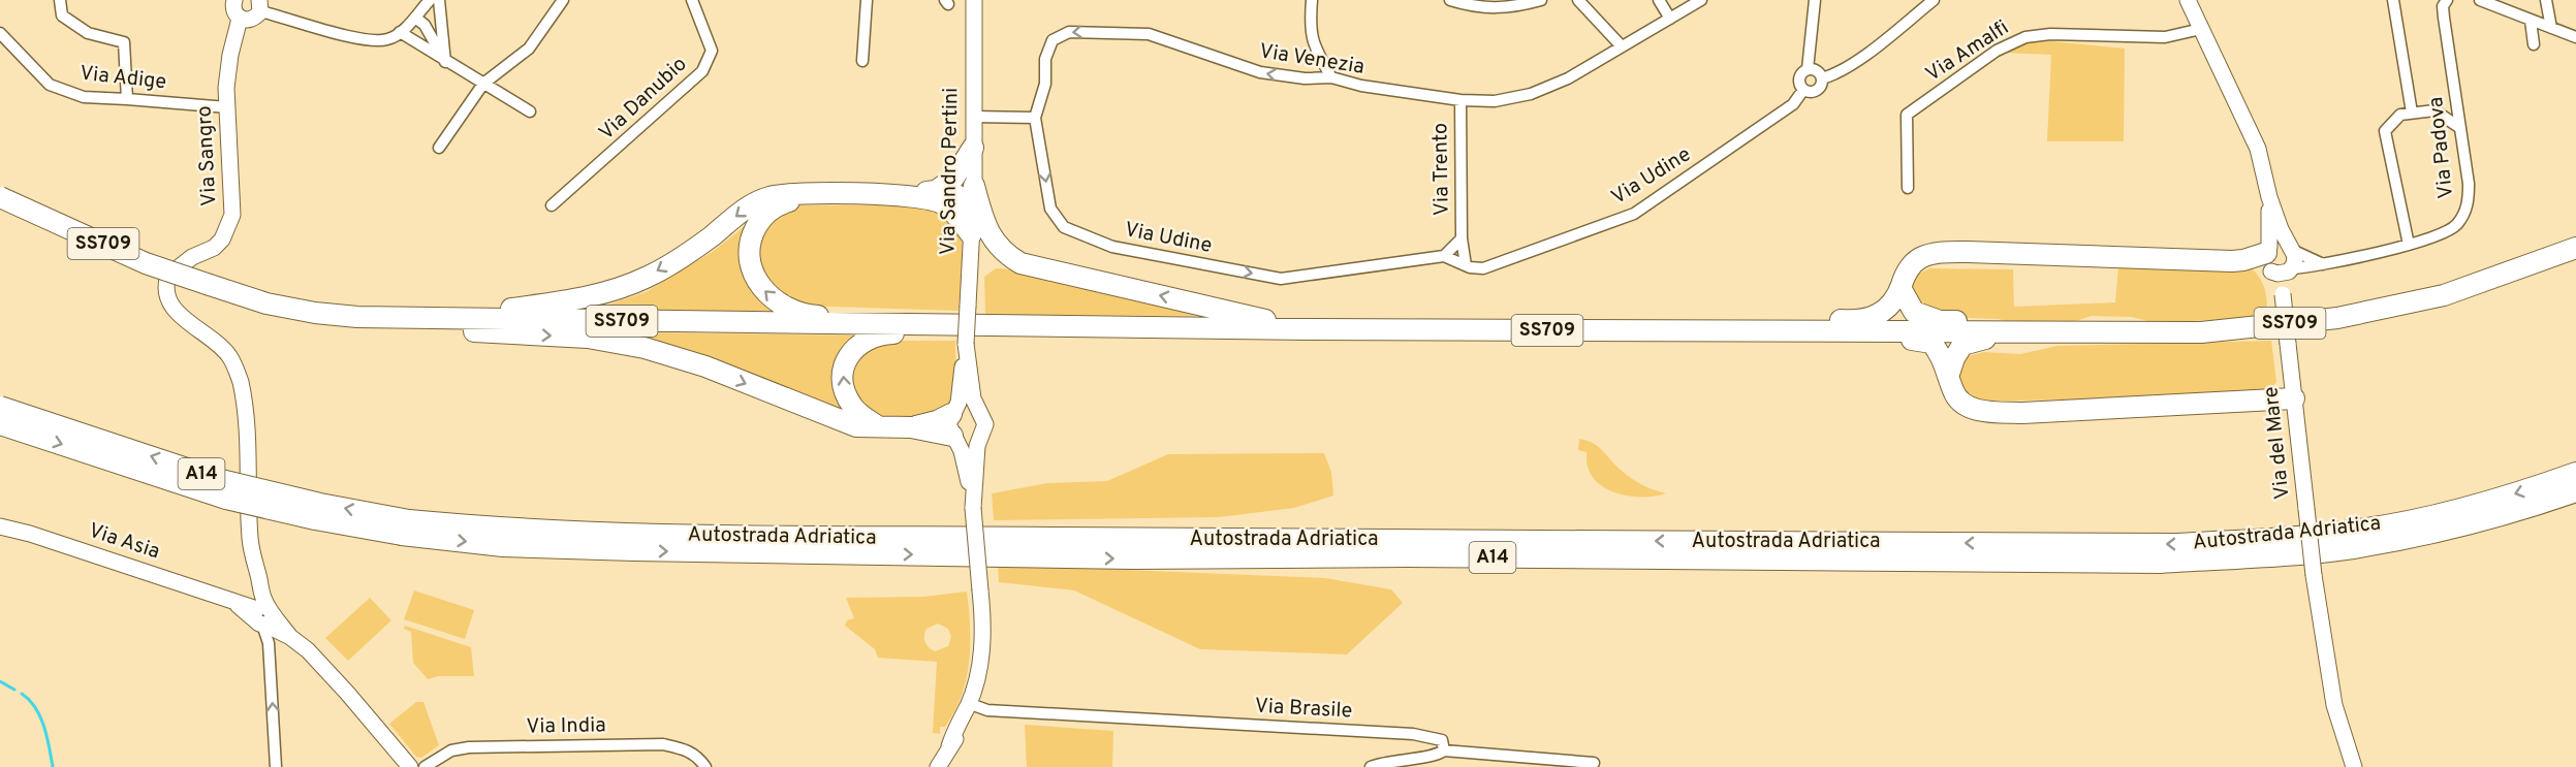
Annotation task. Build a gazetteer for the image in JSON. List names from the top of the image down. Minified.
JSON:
{"streets":{"highway":["SS709","A14","Autostrada Adriatica"],"main road":["Via Sangro","Via Sandro Pertini","Via del Mare","Via Asia"],"street":["Via Amalfi","Via Venezia","Via Adige","Via Danubio","Via Padova","Via Trento","Via Udine","Via Brasile","Via India"]},"crossings":[["Via Amalfi","Via del Mare"],["Via Venezia","Via Trento"],["Via Venezia","Via Udine"],["Via Adige","Via Sangro"],["Via Padova","Via del Mare"],["Via Sangro","Via Asia"],["Via Sandro Pertini","Via Brasile"]],"one_way":["Via Venezia","Via Udine"]}
